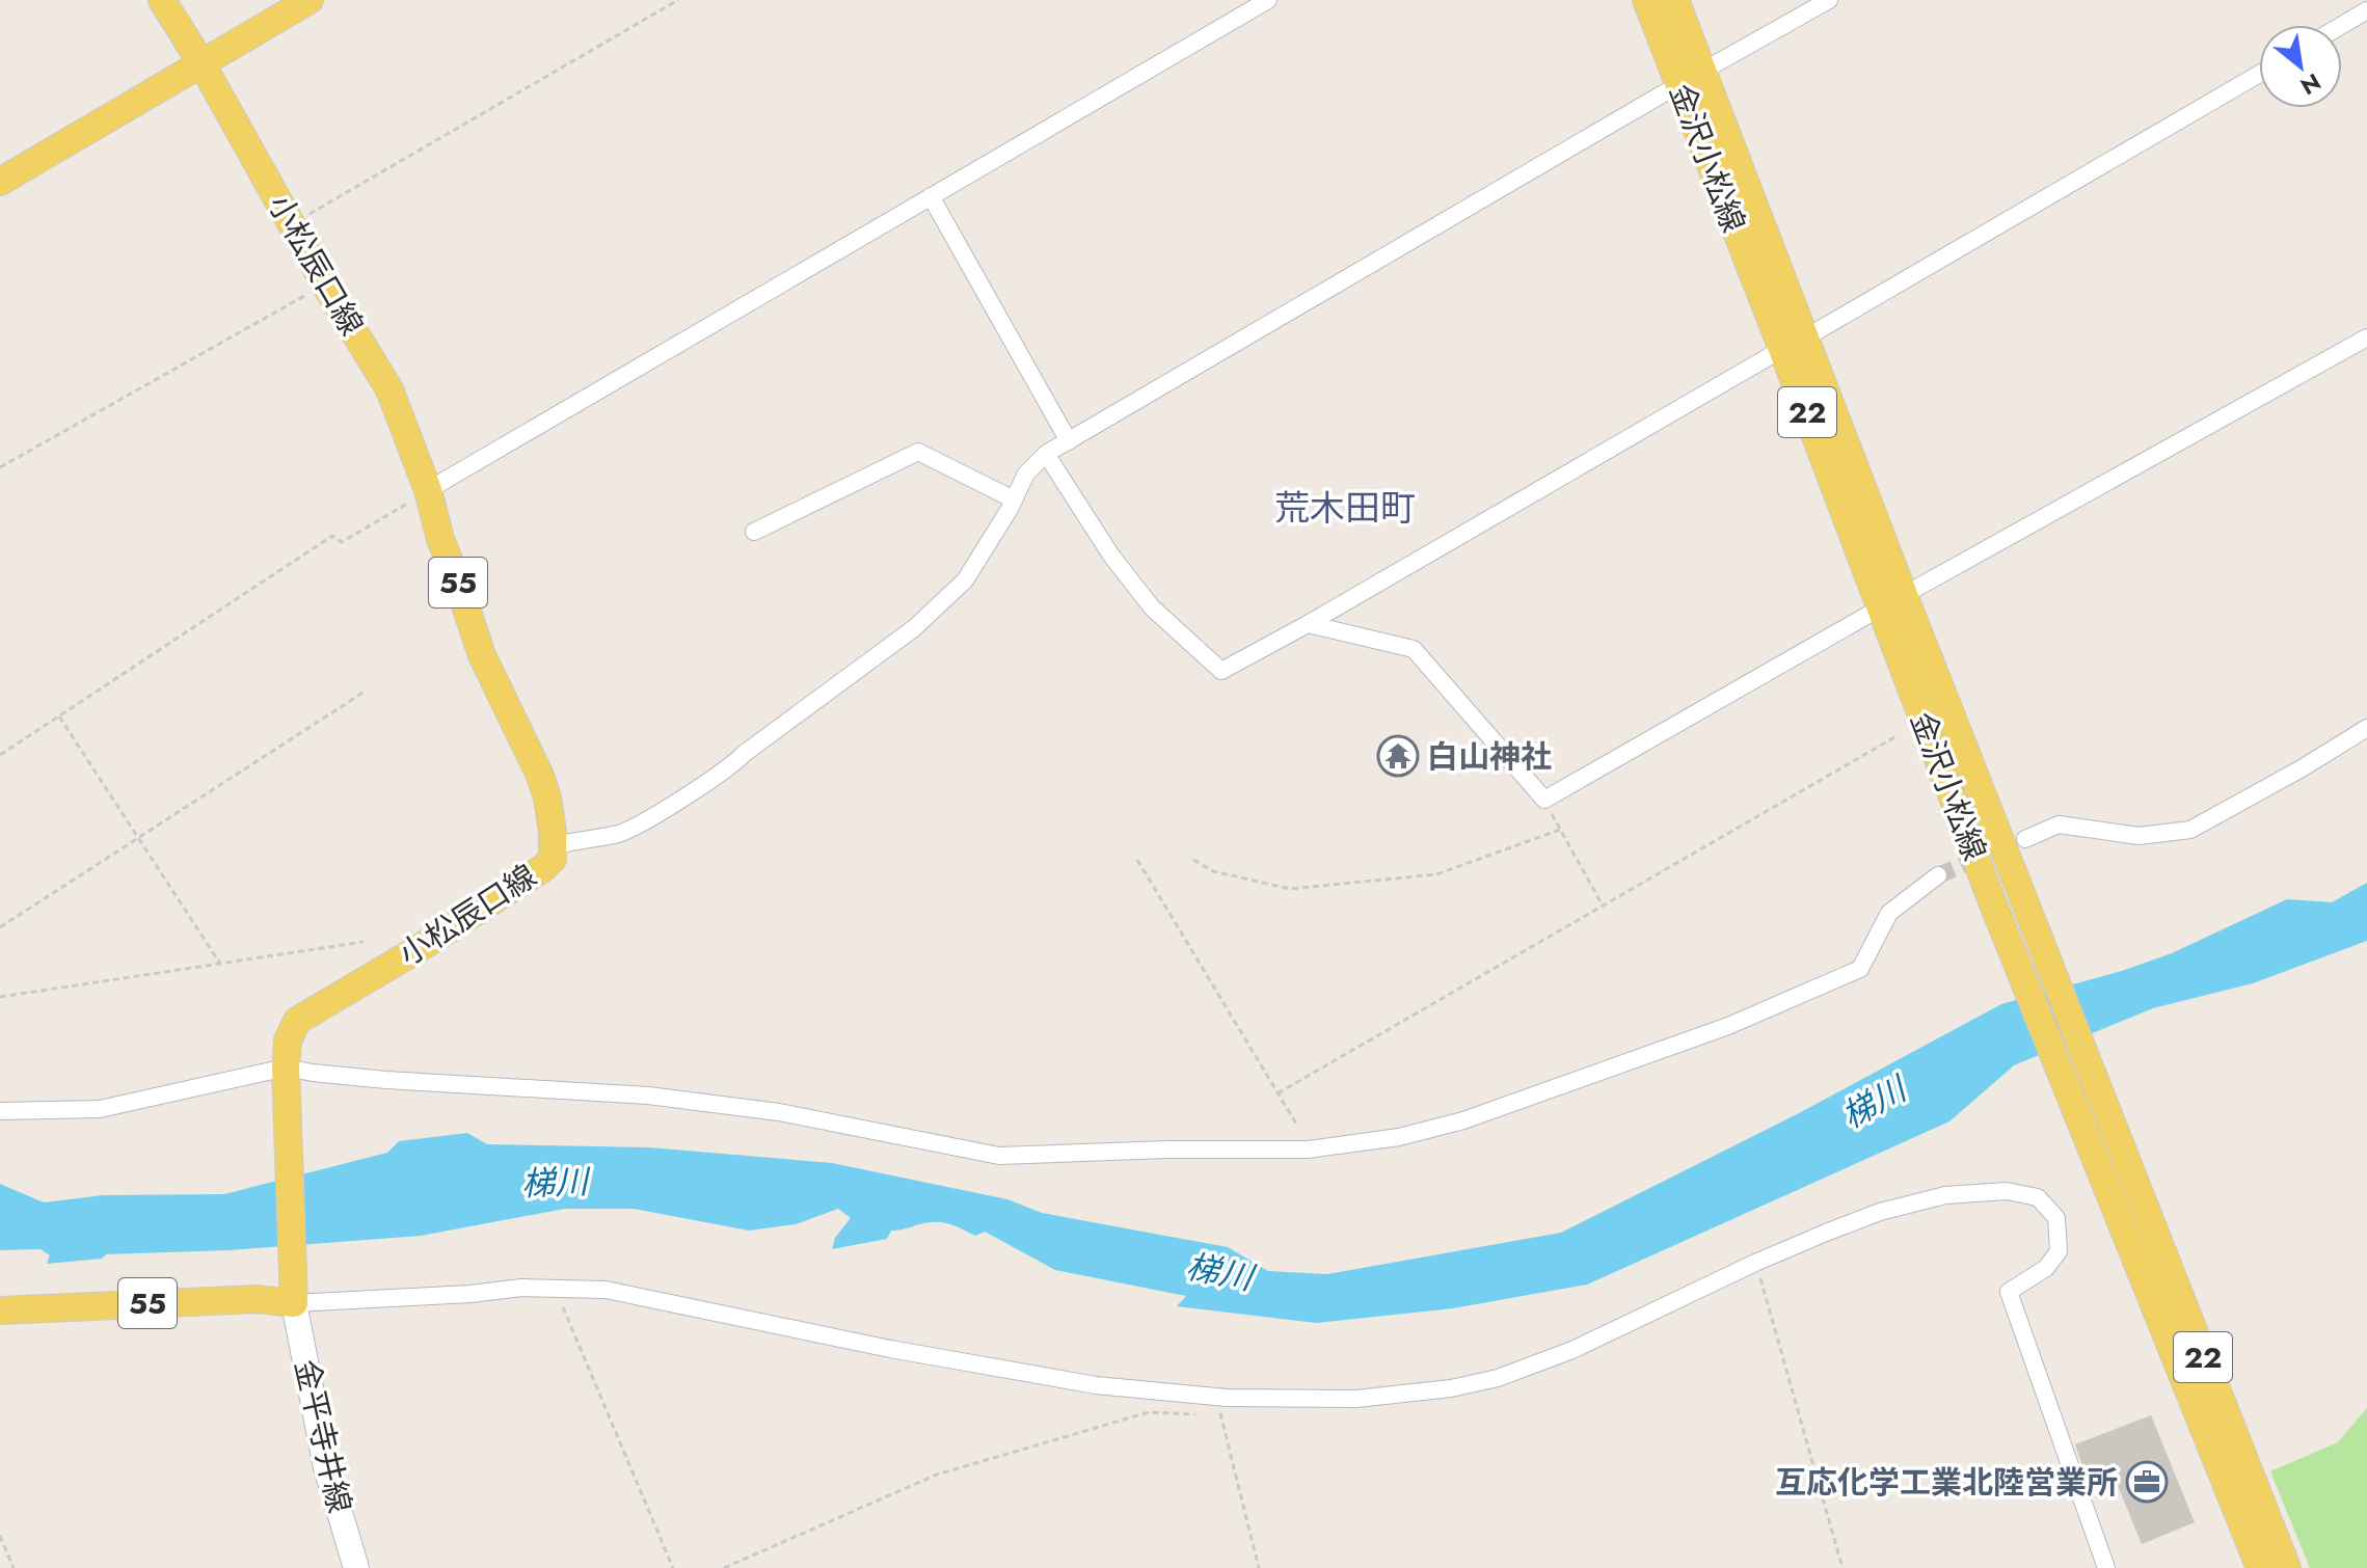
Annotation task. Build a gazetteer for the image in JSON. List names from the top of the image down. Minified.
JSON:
{"streets":{"main road":["金沢小松線","小松辰口線","22","55","金平寺井線"]},"crossings":[["小松辰口線","55"],["小松辰口線","金平寺井線"],["55","金平寺井線"]],"districts":["荒木田町"],"water":["梯川"],"places":{"temple":["白山神社"],"office":["互応化学工業北陸営業所"]},"north":"bottom right"}
